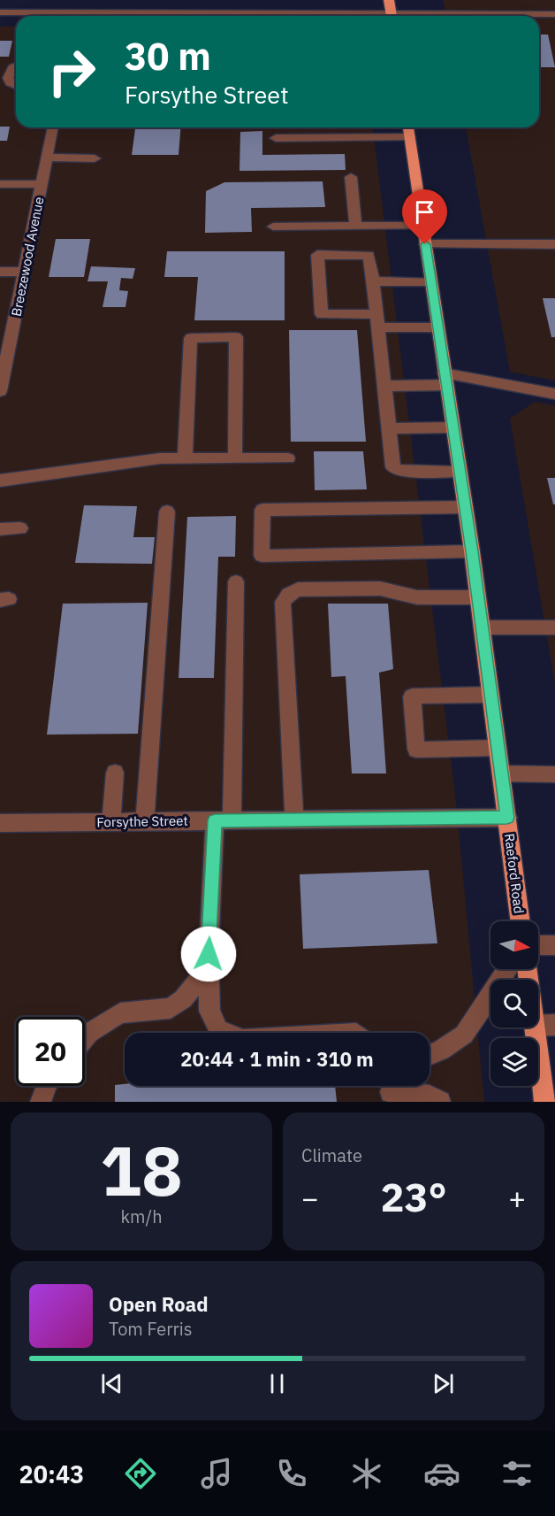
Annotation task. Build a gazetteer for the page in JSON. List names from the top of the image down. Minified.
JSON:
{"streets":{"main road":["Raeford Road"],"street":["Breezewood Avenue","Forsythe Street"]},"crossings":[["Forsythe Street","Raeford Road"]],"north":"right","page":{"turn":["30 m","Forsythe Street"],"limit":"20","trip":"20:44 · 1 min · 310 m","tile":[["18","km/h"],"Climate"],"heat":["−","23°","+"],"song":["Open Road","Tom Ferris"],"tabs":"20:43"}}
